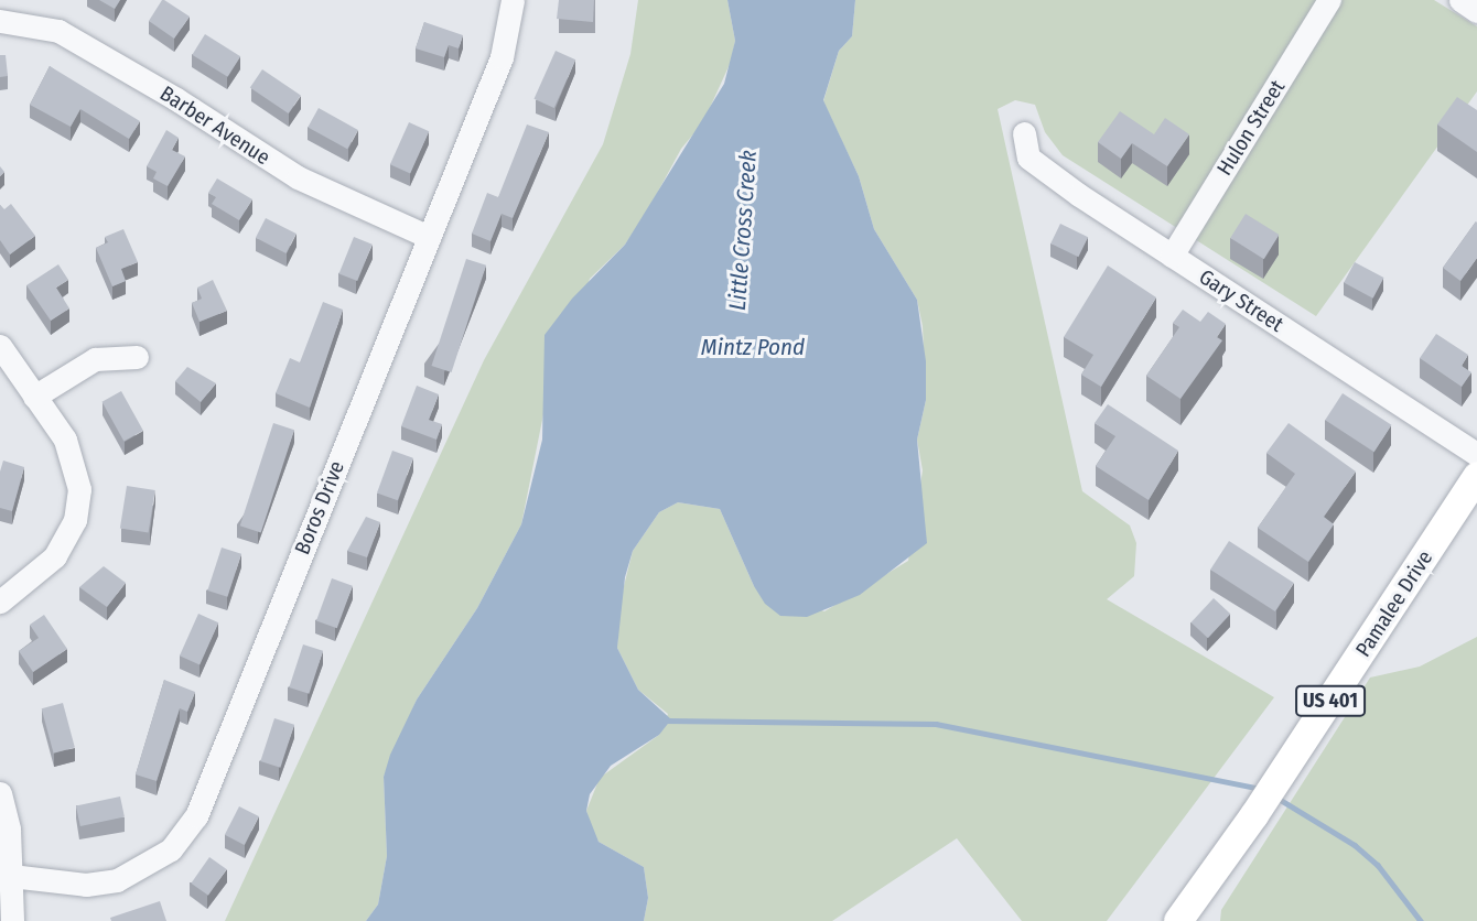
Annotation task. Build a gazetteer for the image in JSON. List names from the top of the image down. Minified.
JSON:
{"streets":{"main road":["Pamalee Drive","US 401"],"street":["Barber Avenue","Hulon Street","Gary Street","Boros Drive"]},"crossings":[["Barber Avenue","Boros Drive"],["Hulon Street","Gary Street"]],"water":["Little Cross Creek","Mintz Pond"]}
